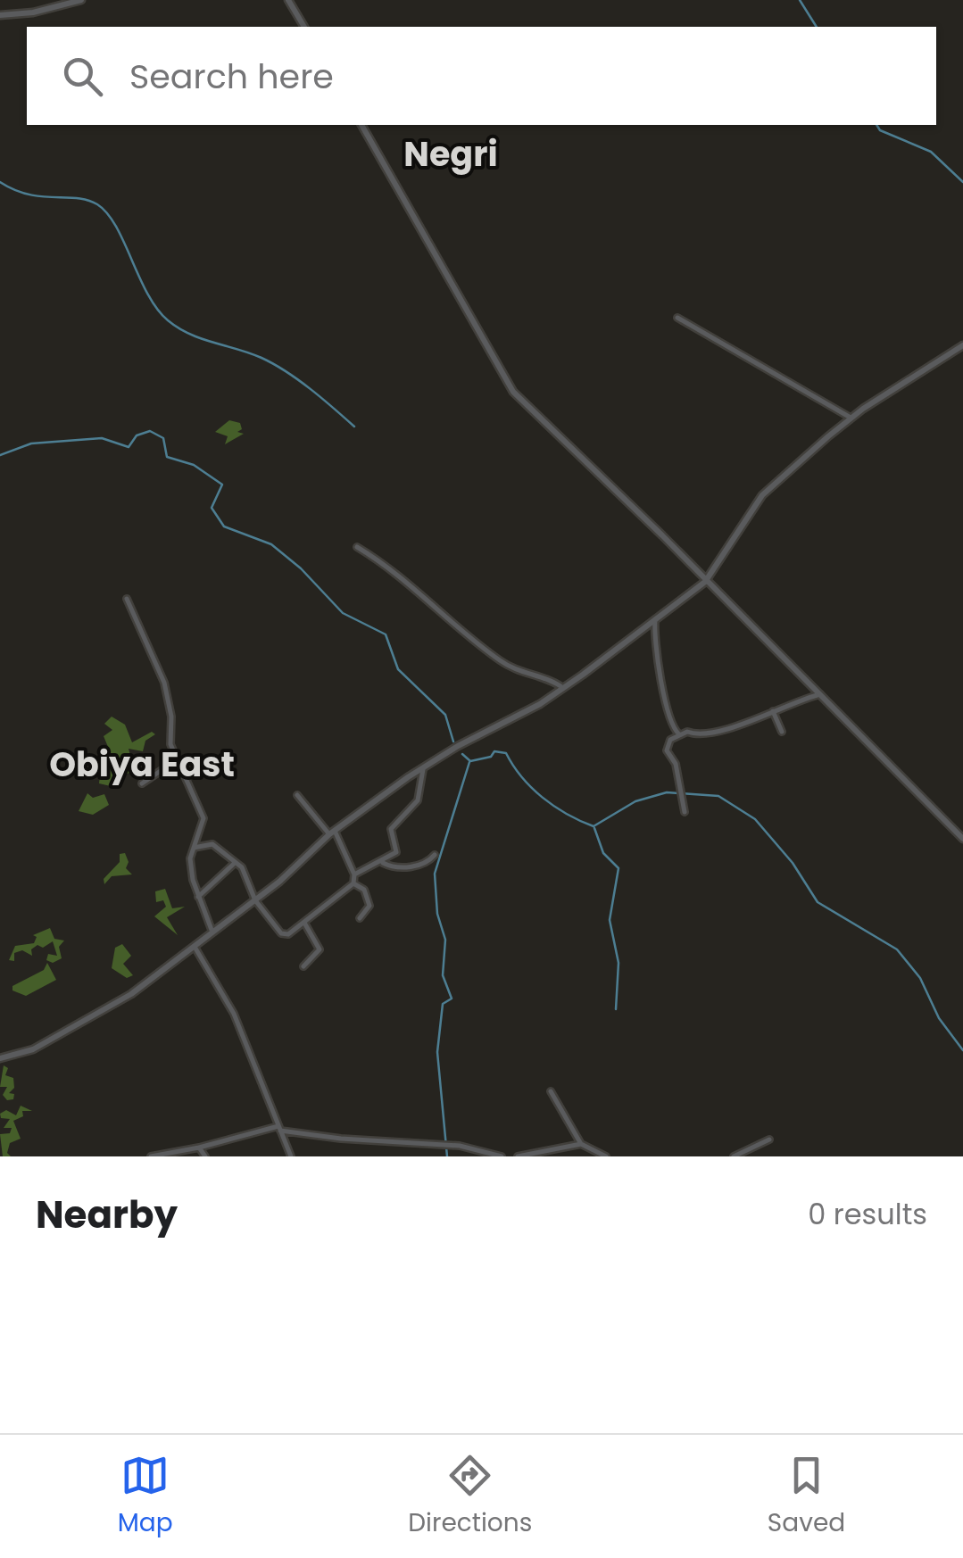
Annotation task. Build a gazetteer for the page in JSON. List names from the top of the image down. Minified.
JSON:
{"districts":["Negri","Obiya East"],"page":{"search":"Search here","heading":["Nearby","0 results"],"nav":["Map","Directions","Saved"]}}
